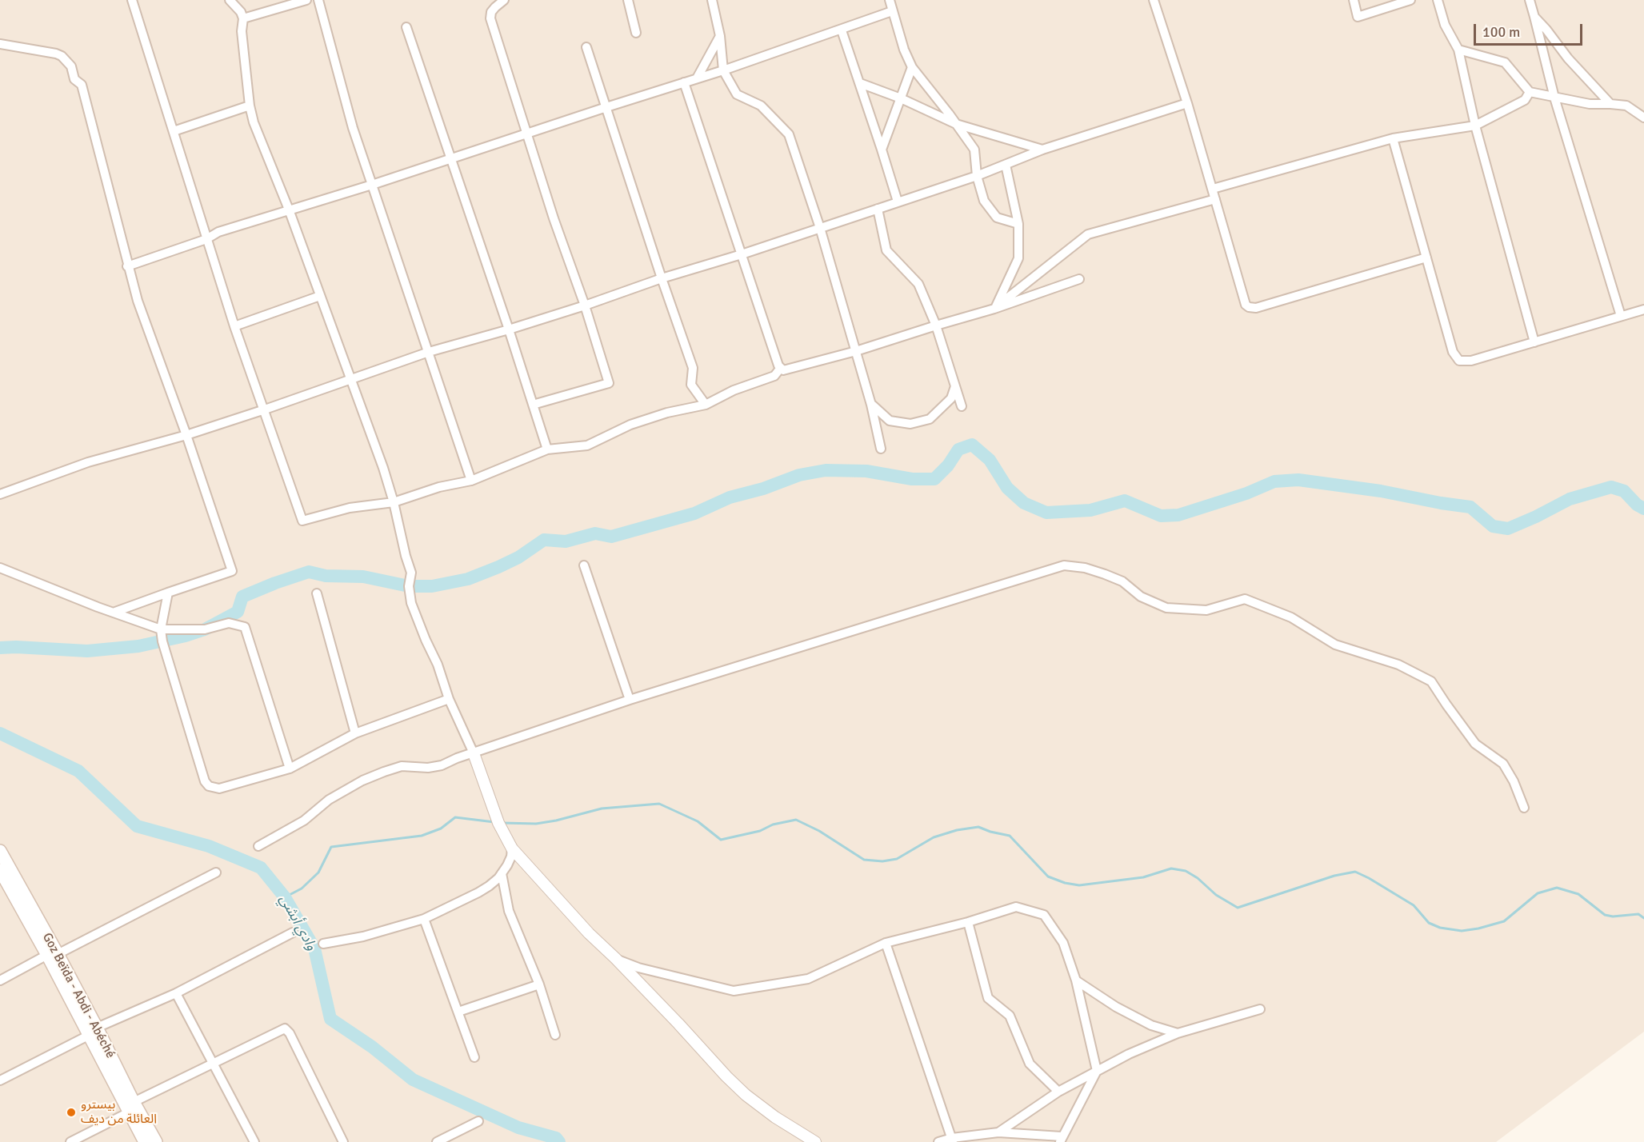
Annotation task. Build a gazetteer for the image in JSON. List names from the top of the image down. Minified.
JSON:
{"streets":{"main road":["Goz Beïda - Abdi - Abéché"]},"water":["وادي أبشي"],"places":["بيسترو العائلة من ديف"],"scale_bar":"100 m"}
